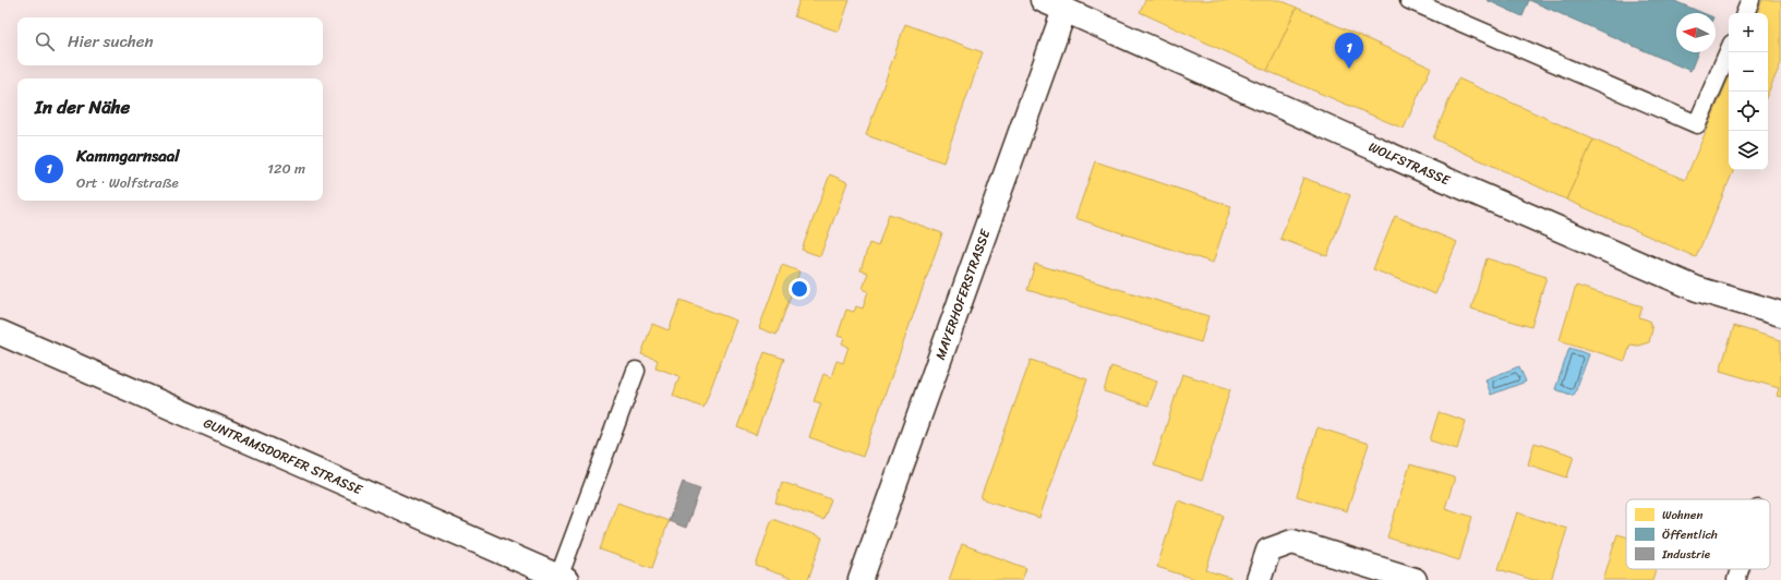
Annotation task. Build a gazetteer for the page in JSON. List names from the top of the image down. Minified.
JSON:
{"streets":{"street":["WOLFSTRASSE","MAYERHOFERSTRASSE","GUNTRAMSDORFER STRASSE"]},"crossings":[["WOLFSTRASSE","MAYERHOFERSTRASSE"]],"legend":["Wohnen","Öffentlich","Industrie"],"north":"left","page":{"map_buttons":["+","−"],"search":"Hier suchen","pins":"1","heading":"In der Nähe","list":[{"mark":"1","name":"Kammgarnsaal","note":"Ort · Wolfstraße","value":"120 m"}]}}
